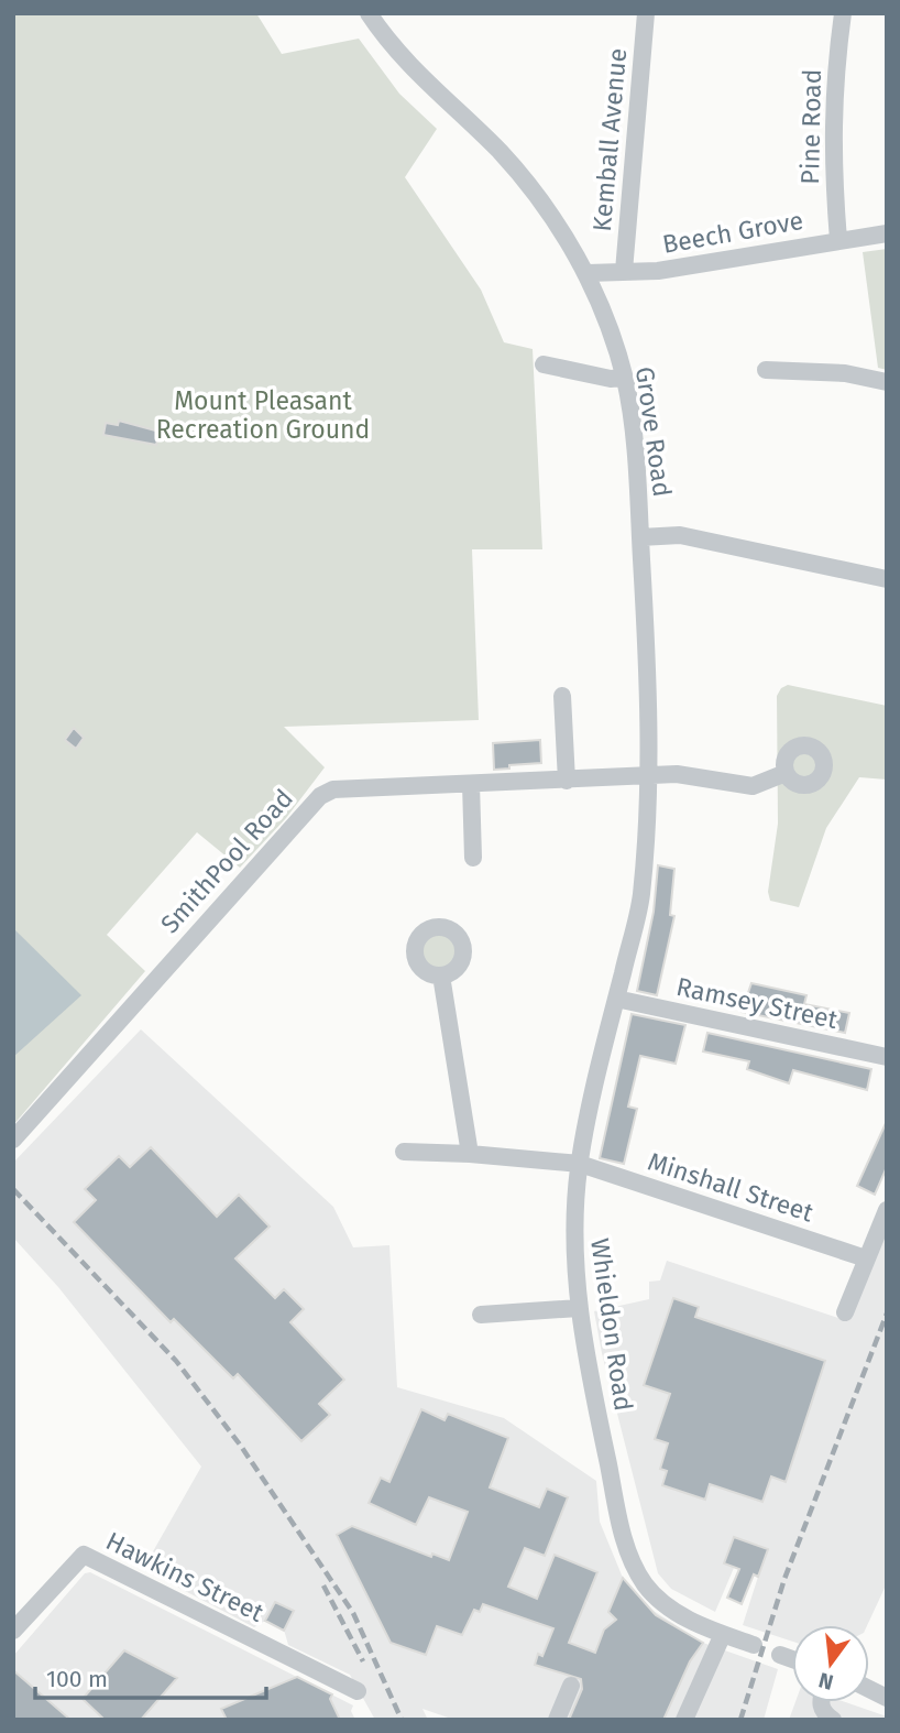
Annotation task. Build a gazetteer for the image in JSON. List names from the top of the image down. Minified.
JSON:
{"streets":{"street":["Pine Road","Kemball Avenue","Beech Grove","Grove Road","SmithPool Road","Ramsey Street","Minshall Street","Whieldon Road","Hawkins Street"]},"crossings":[["Pine Road","Beech Grove"],["Kemball Avenue","Beech Grove"],["Beech Grove","Grove Road"],["Grove Road","SmithPool Road"],["Grove Road","Whieldon Road"],["Ramsey Street","Whieldon Road"],["Minshall Street","Whieldon Road"]],"parks":["Mount Pleasant Recreation Ground"],"scale_bar":"100 m","north":"bottom"}
